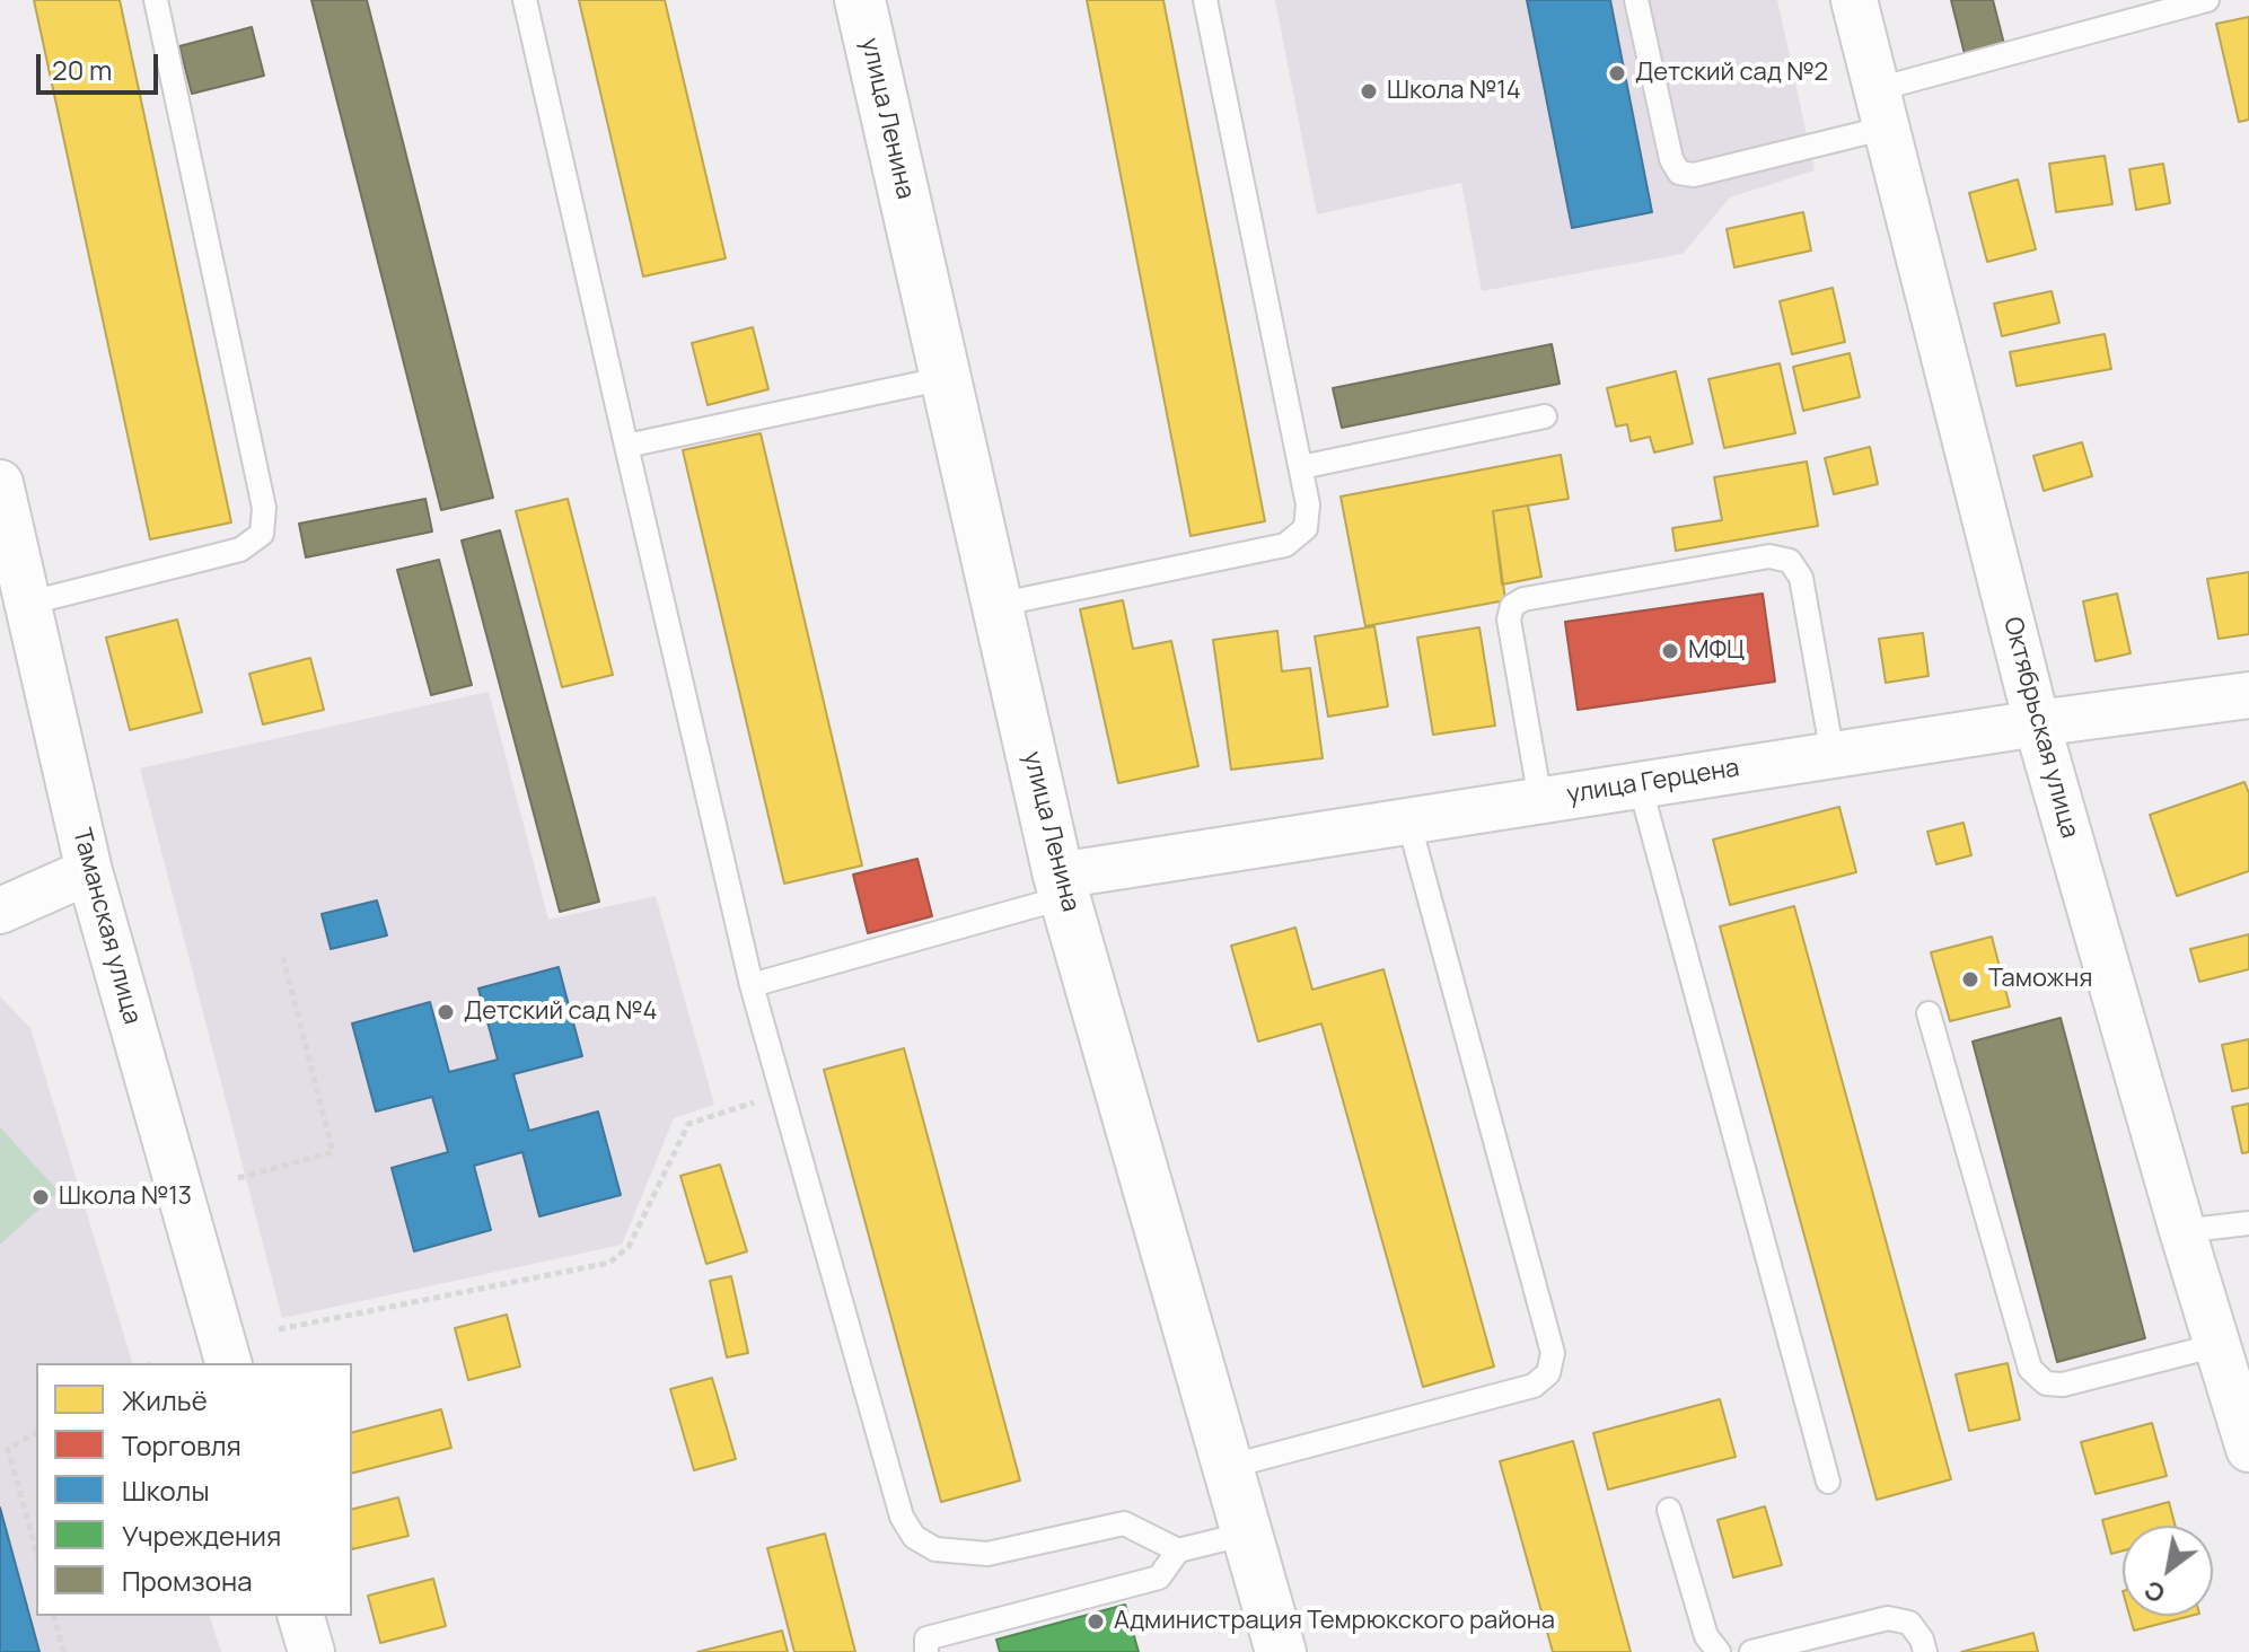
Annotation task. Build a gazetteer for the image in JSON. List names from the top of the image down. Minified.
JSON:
{"streets":{"street":["улица Ленина","Октябрьская улица","улица Герцена","Таманская улица"]},"crossings":[["улица Ленина","улица Герцена"],["Октябрьская улица","улица Герцена"]],"places":["Детский сад №2","Школа №14","МФЦ","Таможня","Детский сад №4","Школа №13","Администрация Темрюкского района"],"legend":["Жильё","Торговля","Школы","Учреждения","Промзона"],"scale_bar":"20 m","north":"bottom left"}
